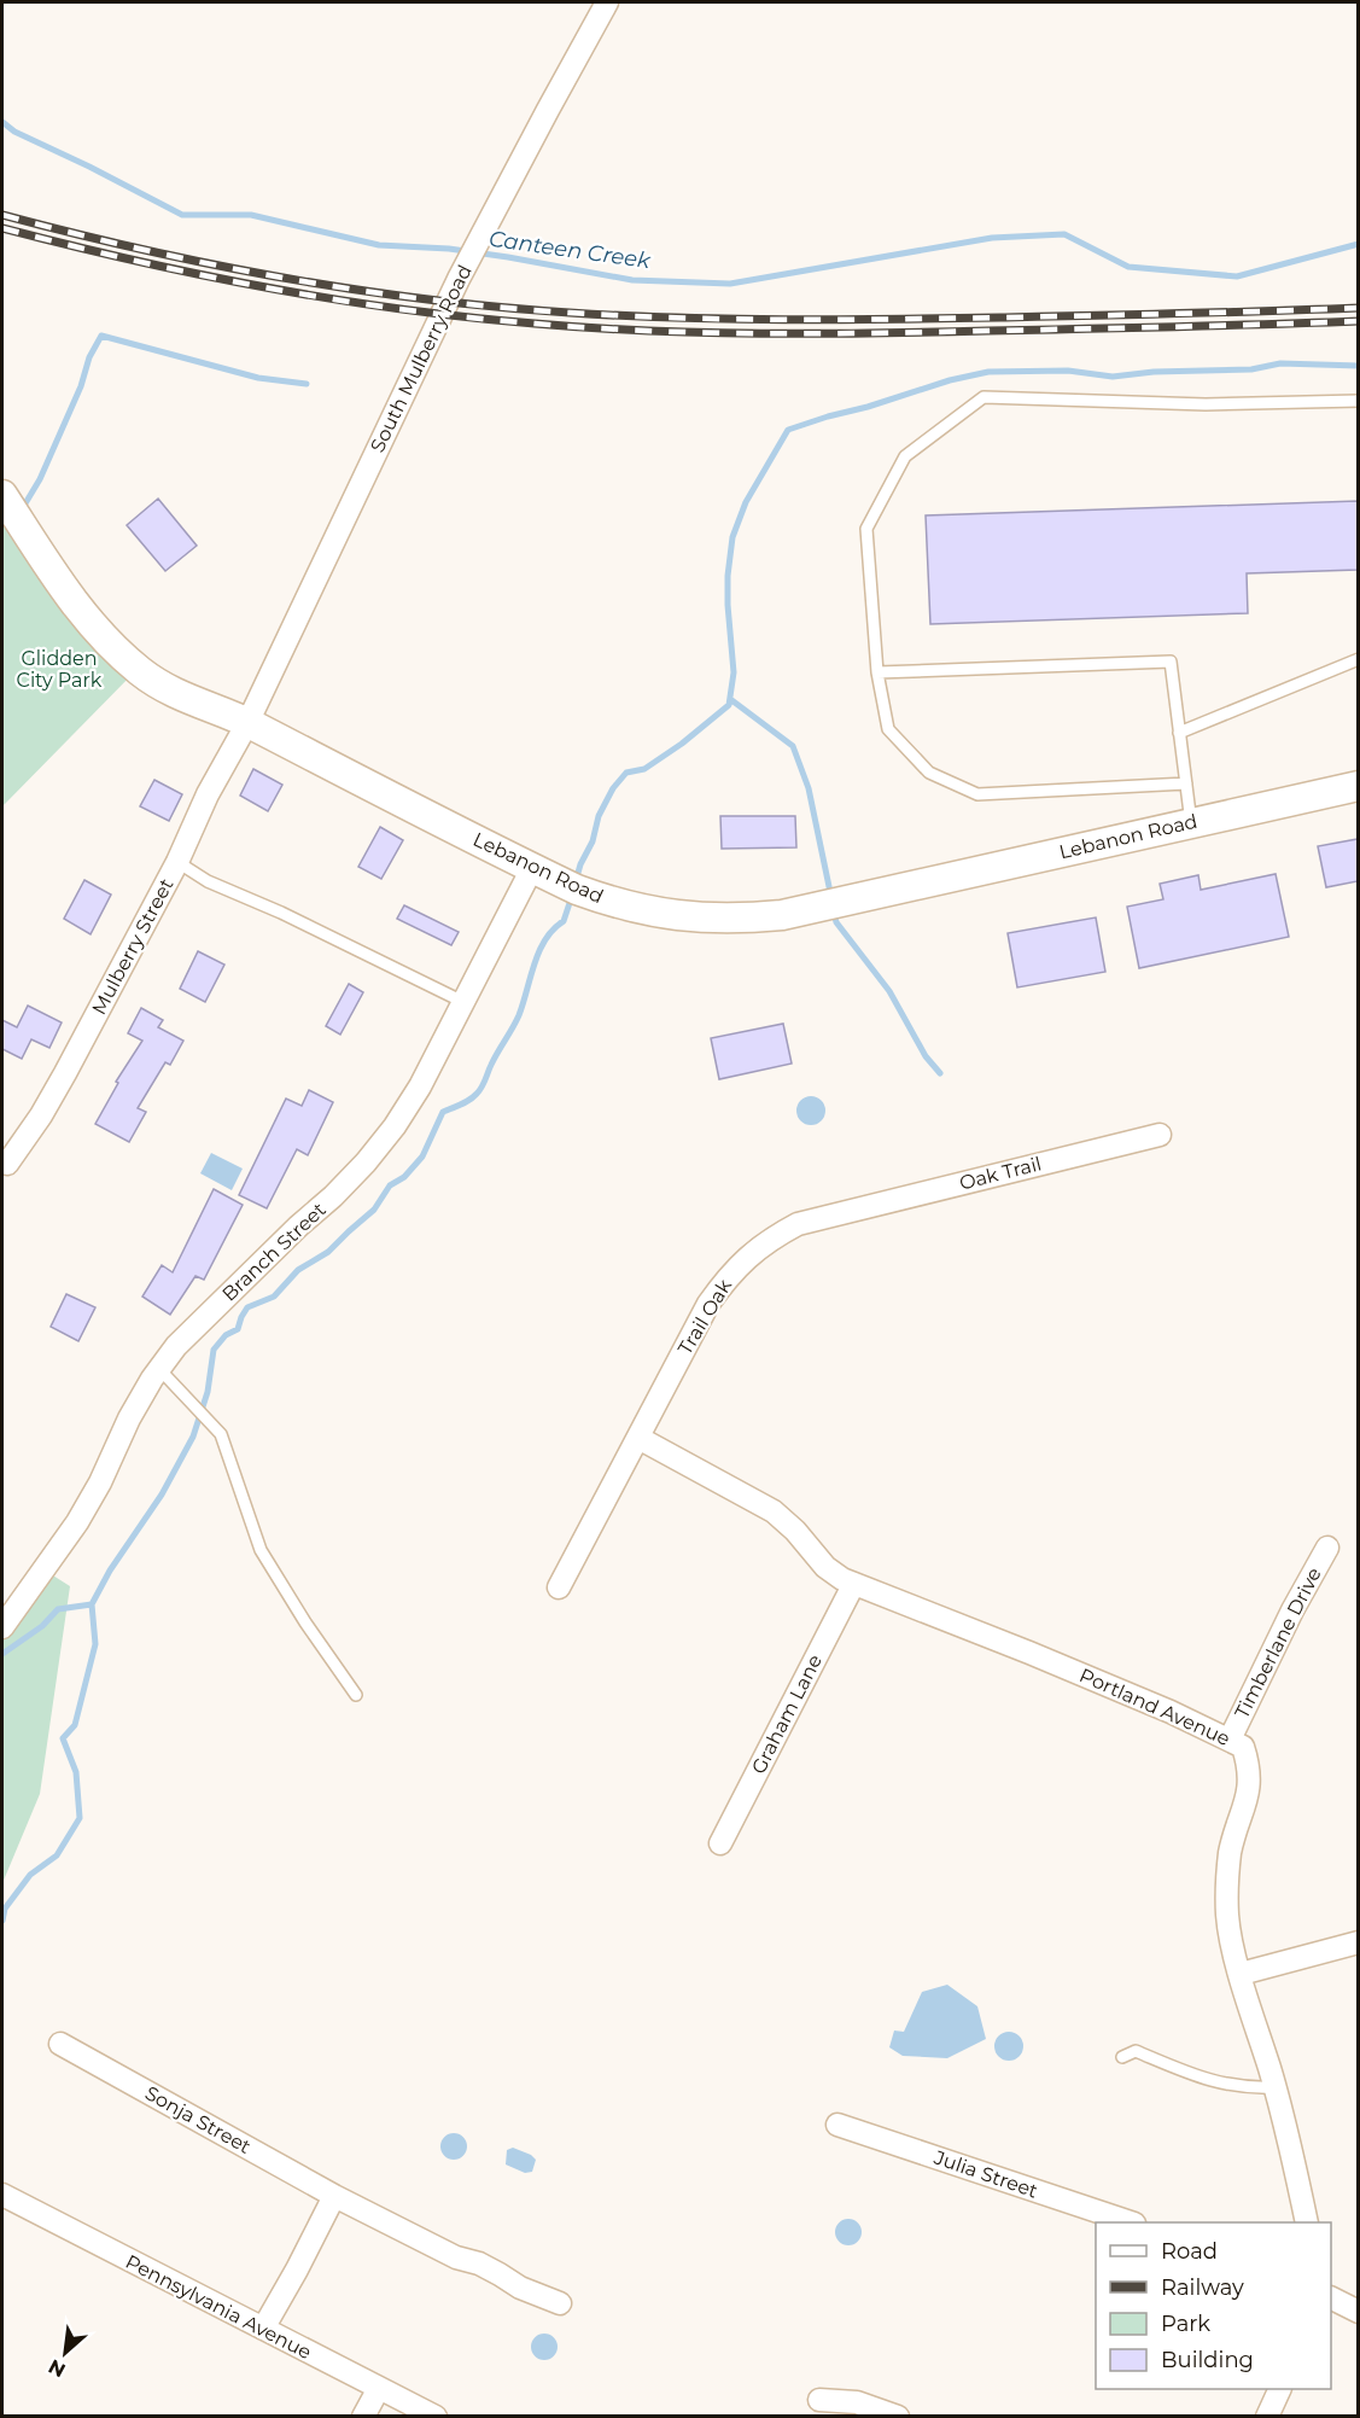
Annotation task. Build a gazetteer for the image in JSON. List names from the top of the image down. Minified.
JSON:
{"streets":{"street":["South Mulberry Road","Lebanon Road","Mulberry Street","Oak Trail","Branch Street","Trail Oak","Timberlane Drive","Portland Avenue","Graham Lane","Sonja Street","Julia Street","Pennsylvania Avenue"]},"crossings":[["South Mulberry Road","Lebanon Road"],["South Mulberry Road","Mulberry Street"],["Lebanon Road","Mulberry Street"],["Lebanon Road","Branch Street"],["Oak Trail","Trail Oak"],["Trail Oak","Portland Avenue"],["Timberlane Drive","Portland Avenue"],["Portland Avenue","Graham Lane"]],"water":["Canteen Creek"],"parks":["Glidden City Park"],"legend":["Road","Railway","Park","Building"],"north":"bottom left"}
